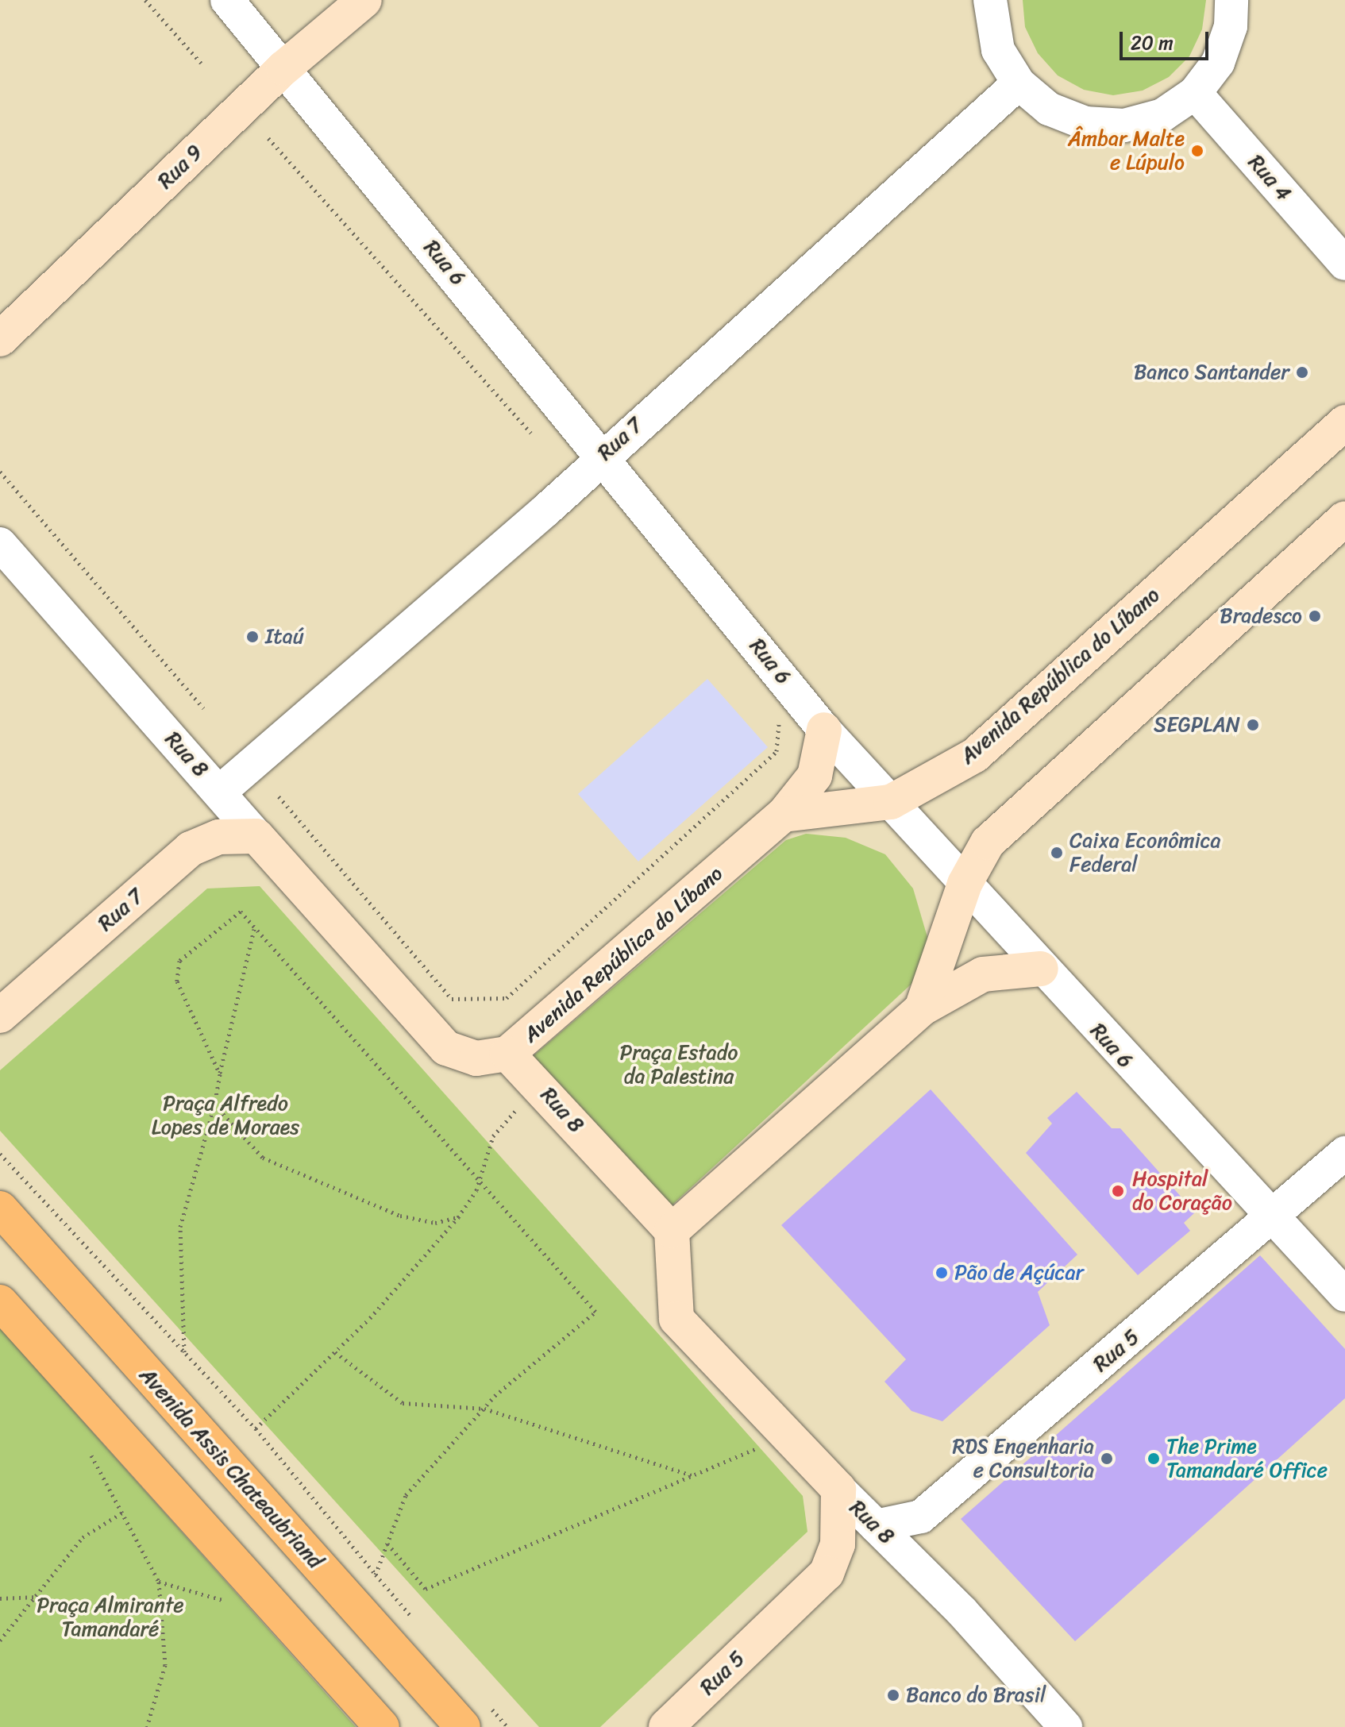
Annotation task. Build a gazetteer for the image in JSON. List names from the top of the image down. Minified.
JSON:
{"streets":{"main road":["Rua 9","Rua 7","Avenida República do Líbano","Rua 8","Rua 5","Avenida Assis Chateaubriand"],"street":["Rua 4","Rua 6"]},"crossings":[["Rua 9","Rua 6"],["Rua 6","Rua 7"],["Rua 6","Avenida República do Líbano"],["Rua 6","Rua 5"],["Rua 7","Rua 8"],["Avenida República do Líbano","Rua 8"],["Rua 8","Rua 5"]],"parks":["Praça Estado da Palestina","Praça Alfredo Lopes de Moraes","Praça Almirante Tamandaré"],"places":["Âmbar Malte e Lúpulo","Banco Santander","Bradesco","Itaú","SEGPLAN","Caixa Econômica Federal","Hospital do Coração","Pão de Açúcar","RDS Engenharia e Consultoria","The Prime Tamandaré Office","Banco do Brasil"],"scale_bar":"20 m"}
